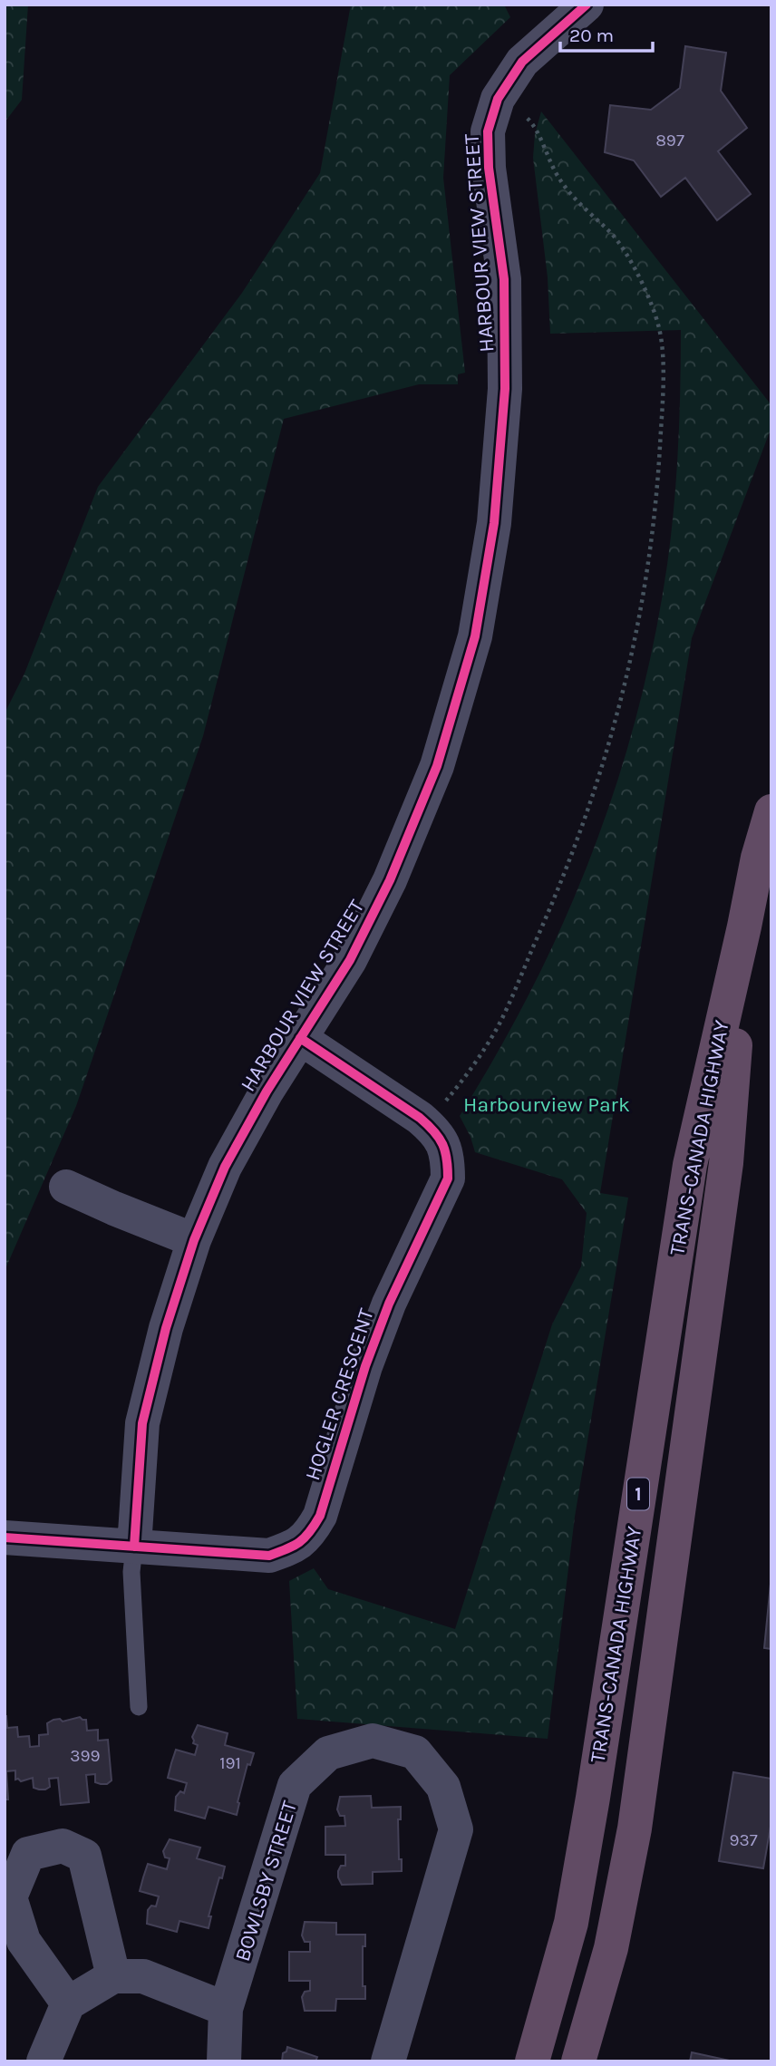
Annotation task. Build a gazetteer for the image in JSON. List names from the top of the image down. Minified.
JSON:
{"streets":{"highway":["TRANS-CANADA HIGHWAY","1"],"street":["HARBOUR VIEW STREET","HOGLER CRESCENT","BOWLSBY STREET"]},"crossings":[["HARBOUR VIEW STREET","HOGLER CRESCENT"]],"parks":["Harbourview Park"],"house_numbers":["897","399","191","937"],"scale_bar":"20 m"}
